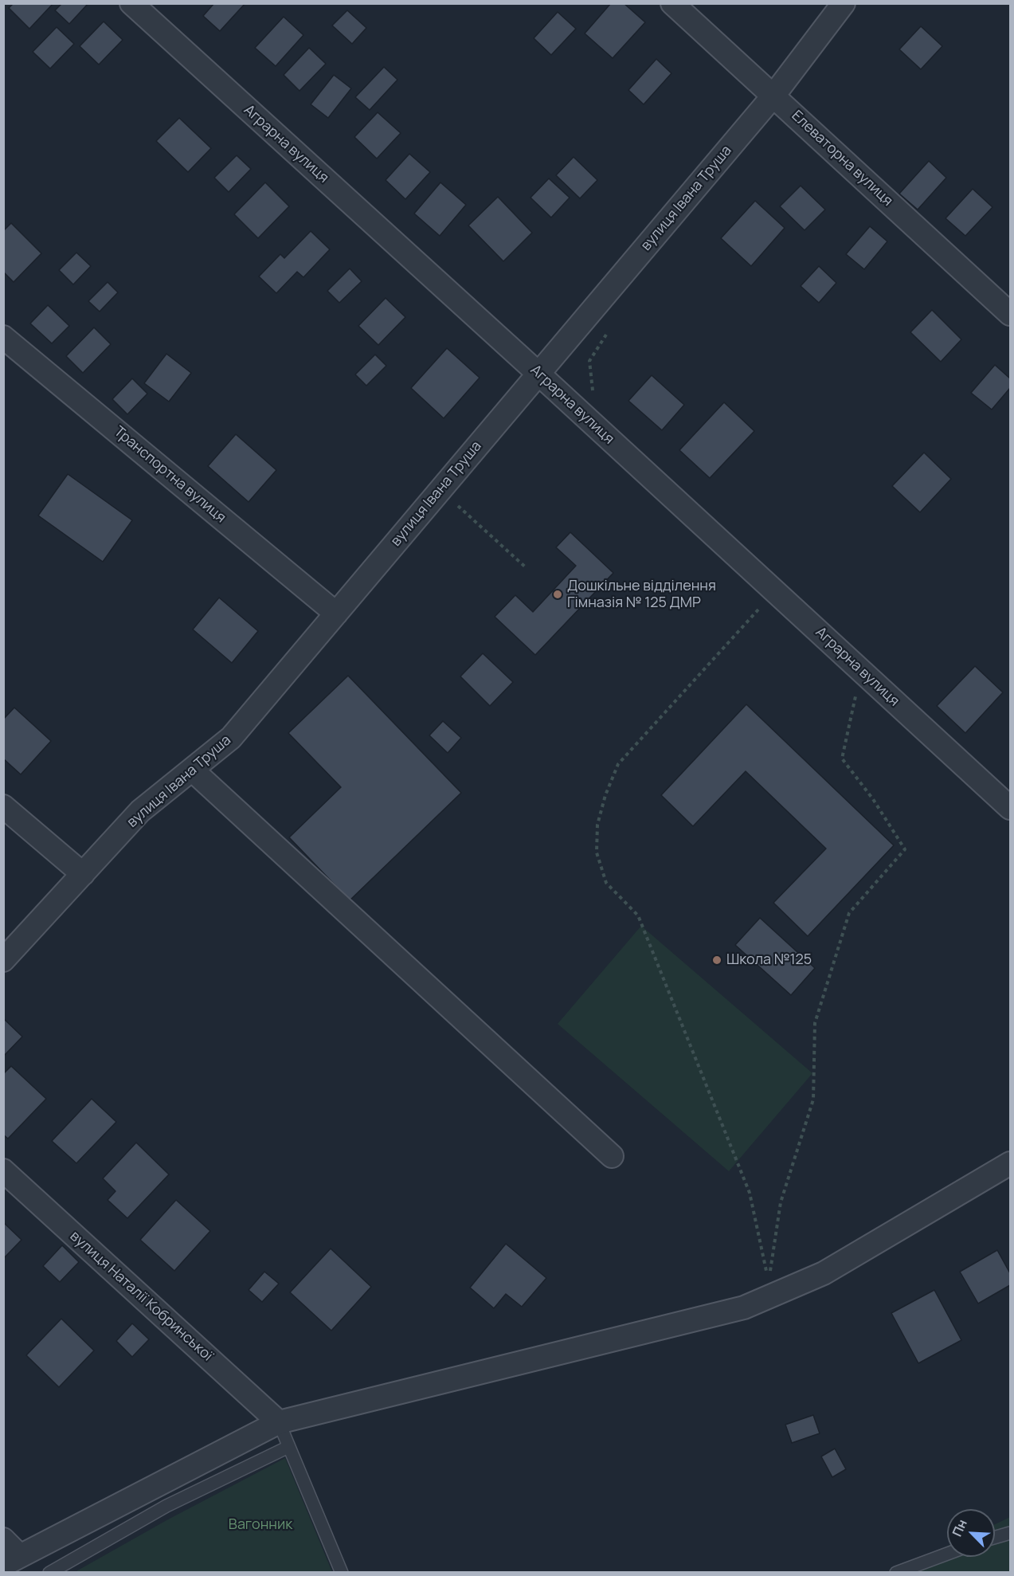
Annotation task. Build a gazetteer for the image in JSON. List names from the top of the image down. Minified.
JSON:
{"streets":{"street":["Аграрна вулиця","Елеваторна вулиця","вулиця Івана Труша","Транспортна вулиця","вулиця Наталії Кобринської"]},"crossings":[["Аграрна вулиця","вулиця Івана Труша"],["Елеваторна вулиця","вулиця Івана Труша"],["вулиця Івана Труша","Транспортна вулиця"]],"parks":["Вагонник"],"places":["Дошкільне відділення Гімназія № 125 ДМР","Школа №125"],"north":"top left"}
